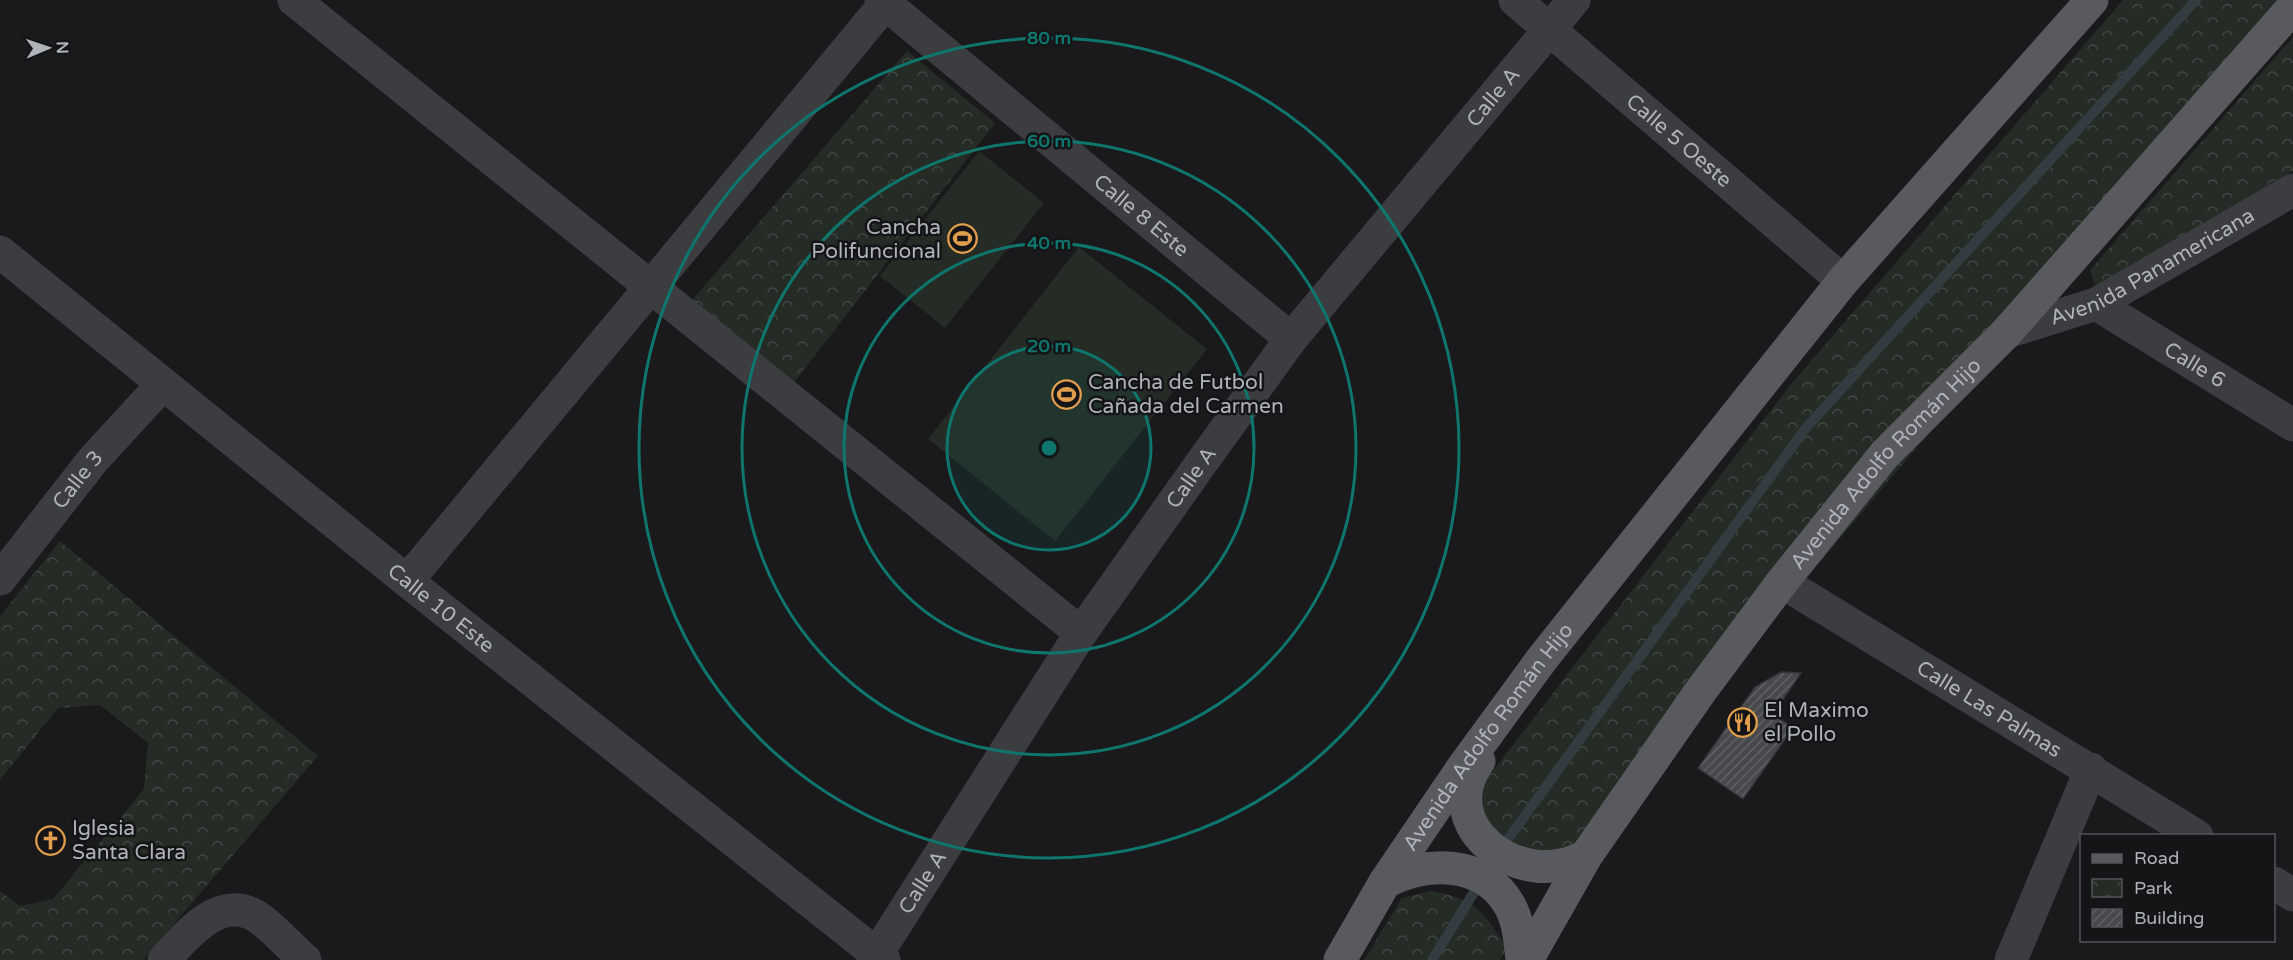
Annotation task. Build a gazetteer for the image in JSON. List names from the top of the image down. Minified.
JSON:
{"streets":{"main road":["Avenida Adolfo Román Hijo"],"street":["Calle A","Calle 5 Oeste","Calle 8 Este","Avenida Panamericana","Calle 6","Calle 3","Calle 10 Este","Calle Las Palmas"]},"crossings":[["Calle A","Calle 5 Oeste"],["Calle A","Calle 8 Este"],["Calle A","Calle 10 Este"],["Calle 5 Oeste","Avenida Adolfo Román Hijo"],["Avenida Panamericana","Calle 6"],["Avenida Panamericana","Avenida Adolfo Román Hijo"],["Avenida Adolfo Román Hijo","Calle Las Palmas"],["Calle 3","Calle 10 Este"]],"places":{"sports":["Cancha Polifuncional","Cancha de Futbol Cañada del Carmen"],"restaurant":["El Maximo el Pollo"],"church":["Iglesia Santa Clara"]},"legend":["Road","Park","Building"],"north":"right","rings":["80 m","60 m","40 m","20 m"]}
